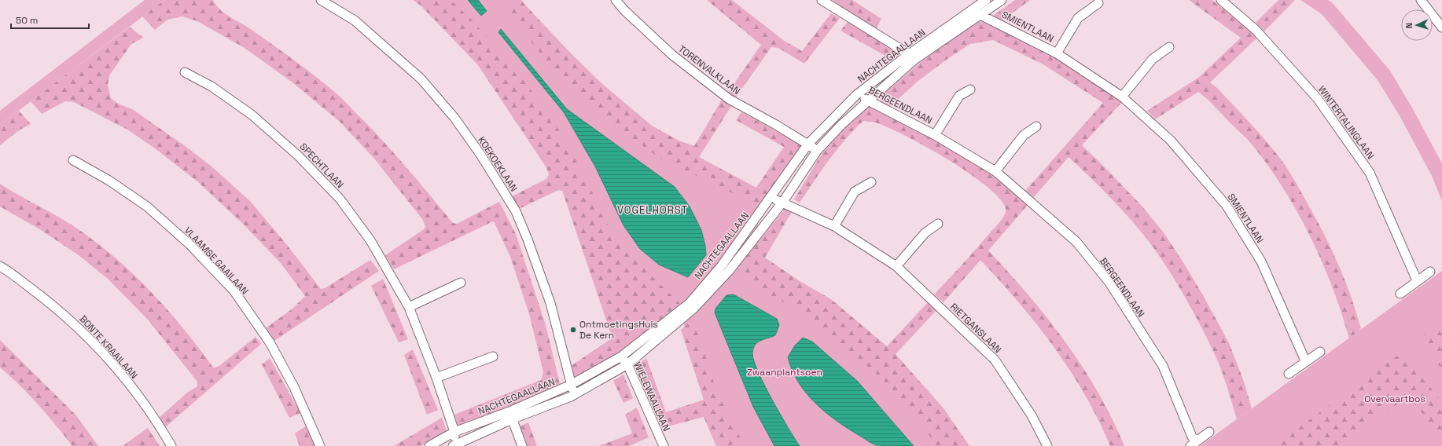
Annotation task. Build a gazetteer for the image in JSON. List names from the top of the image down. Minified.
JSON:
{"streets":{"street":["SMIENTLAAN","NACHTEGAALLAAN","TORENVALKLAAN","BERGEENDLAAN","WINTERTALINGLAAN","KOEKOEKLAAN","SPECHTLAAN","VLAAMSE GAAILAAN","RIETGANSLAAN","BONTE KRAAILAAN","WIELEWAALLAAN"]},"crossings":[["SMIENTLAAN","NACHTEGAALLAAN"],["NACHTEGAALLAAN","TORENVALKLAAN"],["NACHTEGAALLAAN","BERGEENDLAAN"],["NACHTEGAALLAAN","KOEKOEKLAAN"],["NACHTEGAALLAAN","SPECHTLAAN"],["NACHTEGAALLAAN","RIETGANSLAAN"],["NACHTEGAALLAAN","WIELEWAALLAAN"]],"districts":["VOGELHORST"],"parks":["Zwaanplantsoen","Overvaartbos"],"places":["OntmoetingsHuis De Kern"],"scale_bar":"50 m","north":"left"}
